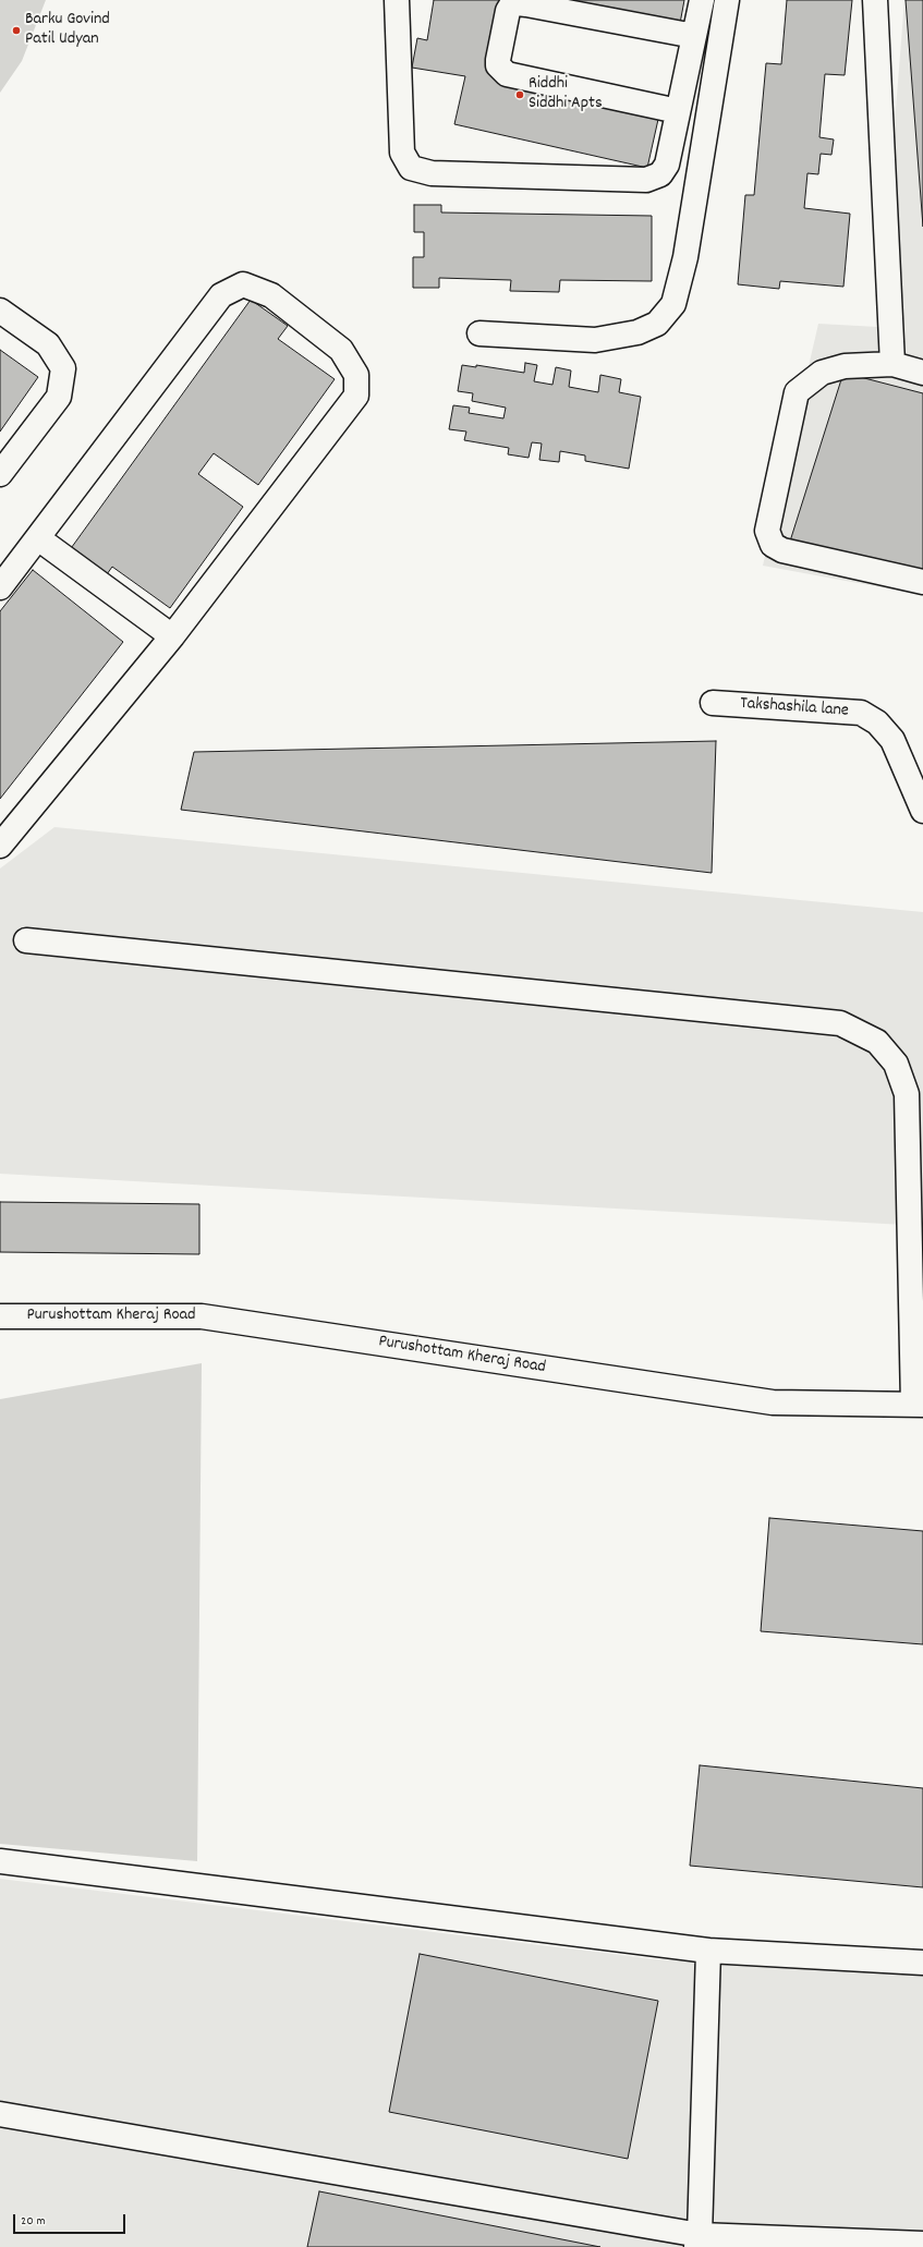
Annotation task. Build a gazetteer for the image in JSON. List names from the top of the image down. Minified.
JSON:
{"streets":{"street":["Takshashila lane","Purushottam Kheraj Road"]},"places":["Barku Govind Patil Udyan","Riddhi Siddhi Apts"],"scale_bar":"20 m"}
